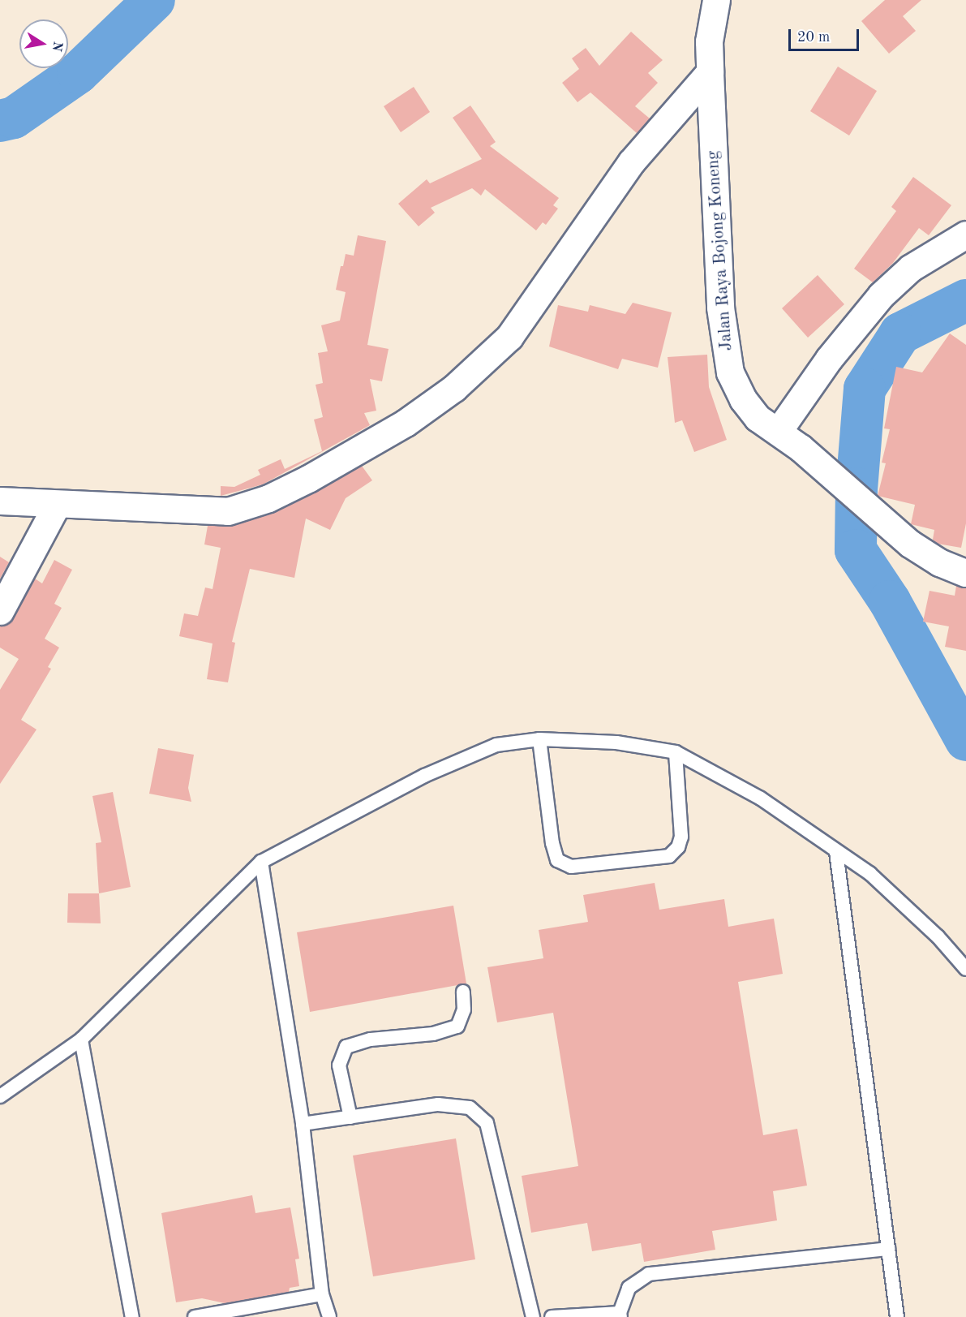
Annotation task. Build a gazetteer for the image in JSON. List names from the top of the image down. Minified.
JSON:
{"streets":{"street":["Jalan Raya Bojong Koneng"]},"scale_bar":"20 m","north":"right"}
